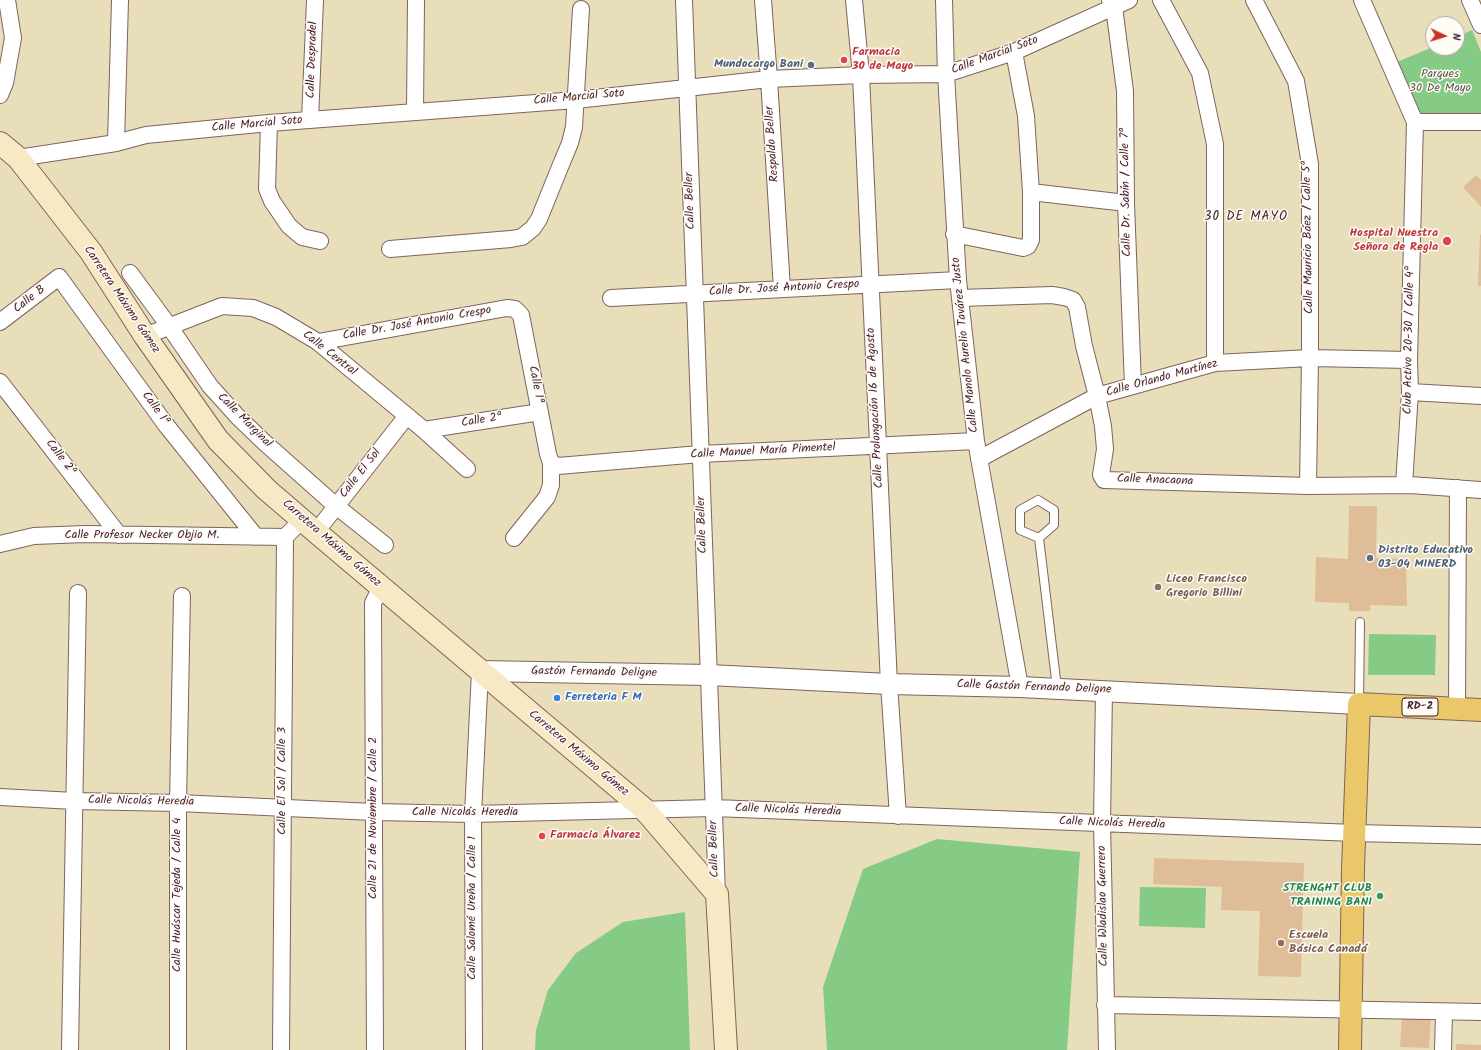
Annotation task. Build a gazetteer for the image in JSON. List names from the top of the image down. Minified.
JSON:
{"streets":{"main road":["Calle Beller","Carretera Máximo Gómez","RD-2"],"street":["Calle Marcial Soto","Calle Despradel","Respaldo Beller","Calle Dr. Sabín / Calle 7ª","Calle Mauricio Báez / Calle 5ª","Calle Dr. José Antonio Crespo","Calle B","Club Activo 20-30 / Calle 4ª","Calle Manolo Aurelio Tavárez Justo","Calle Central","Calle Orlando Martínez","Calle 1ª","Calle Prolongación 16 de Agosto","Calle Marginal","Calle 2ª","Calle Manuel María Pimentel","Calle El Sol","Calle Anacaona","Calle Profesor Necker Objio M.","Gastón Fernando Deligne","Calle Gastón Fernando Deligne","Calle El Sol / Calle 3","Calle Nicolás Heredia","Calle 21 de Noviembre / Calle 2","Calle Huáscar Tejeda / Calle 4","Calle Wladislao Guerrero","Calle Salomé Ureña / Calle 1"]},"crossings":[["Calle Marcial Soto","Calle Despradel"],["Calle Marcial Soto","Respaldo Beller"],["Calle Marcial Soto","Calle Dr. Sabín / Calle 7ª"],["Calle Marcial Soto","Calle Beller"],["Calle Marcial Soto","Carretera Máximo Gómez"],["Calle Marcial Soto","Calle Manolo Aurelio Tavárez Justo"],["Calle Marcial Soto","Calle Prolongación 16 de Agosto"],["Respaldo Beller","Calle Dr. José Antonio Crespo"],["Calle Dr. Sabín / Calle 7ª","Calle Orlando Martínez"],["Calle Beller","Calle Dr. José Antonio Crespo"],["Calle Beller","Carretera Máximo Gómez"],["Calle Beller","Calle Manuel María Pimentel"],["Calle Beller","Gastón Fernando Deligne"],["Calle Beller","Calle Gastón Fernando Deligne"],["Calle Beller","Calle Nicolás Heredia"],["Calle Mauricio Báez / Calle 5ª","Calle Orlando Martínez"],["Calle Mauricio Báez / Calle 5ª","Calle Anacaona"],["Calle Dr. José Antonio Crespo","Calle Manolo Aurelio Tavárez Justo"],["Calle Dr. José Antonio Crespo","Calle Central"],["Calle Dr. José Antonio Crespo","Calle 1ª"],["Calle Dr. José Antonio Crespo","Calle Prolongación 16 de Agosto"],["Calle B","Calle 1ª"],["Carretera Máximo Gómez","Calle Central"],["Carretera Máximo Gómez","Calle El Sol"],["Carretera Máximo Gómez","Gastón Fernando Deligne"],["Carretera Máximo Gómez","Calle Nicolás Heredia"],["Carretera Máximo Gómez","Calle 21 de Noviembre / Calle 2"],["Carretera Máximo Gómez","Calle Salomé Ureña / Calle 1"],["Club Activo 20-30 / Calle 4ª","Calle Orlando Martínez"],["Club Activo 20-30 / Calle 4ª","Calle Anacaona"],["Calle Manolo Aurelio Tavárez Justo","Calle Orlando Martínez"],["Calle Manolo Aurelio Tavárez Justo","Calle Manuel María Pimentel"],["Calle Manolo Aurelio Tavárez Justo","Calle Anacaona"],["Calle Manolo Aurelio Tavárez Justo","Calle Gastón Fernando Deligne"],["Calle Central","Calle Marginal"],["Calle Central","Calle 2ª"],["Calle Central","Calle El Sol"],["Calle Orlando Martínez","Calle Anacaona"],["Calle 1ª","Calle 2ª"],["Calle 1ª","Calle Manuel María Pimentel"],["Calle 1ª","Calle Profesor Necker Objio M."],["Calle Prolongación 16 de Agosto","Calle Manuel María Pimentel"],["Calle Prolongación 16 de Agosto","Calle Gastón Fernando Deligne"],["Calle Prolongación 16 de Agosto","Calle Nicolás Heredia"],["Calle Marginal","Calle El Sol"],["Calle 2ª","Calle Profesor Necker Objio M."],["Calle Profesor Necker Objio M.","Calle El Sol / Calle 3"],["Gastón Fernando Deligne","Calle Gastón Fernando Deligne"],["Gastón Fernando Deligne","Calle Salomé Ureña / Calle 1"],["Calle Gastón Fernando Deligne","RD-2"],["Calle Gastón Fernando Deligne","Calle Wladislao Guerrero"],["Calle El Sol / Calle 3","Calle Nicolás Heredia"],["Calle Nicolás Heredia","Calle 21 de Noviembre / Calle 2"],["Calle Nicolás Heredia","Calle Huáscar Tejeda / Calle 4"],["Calle Nicolás Heredia","Calle Wladislao Guerrero"],["Calle Nicolás Heredia","Calle Salomé Ureña / Calle 1"]],"districts":["30 DE MAYO"],"parks":["Parques 30 De Mayo"],"places":["Farmacia 30 de Mayo","Mundocargo Bani","Hospital Nuestra Señora de Regla","Distrito Educativo 03-04 MINERD","Liceo Francisco Gregorio Billini","Ferreteria F M","Farmacia Álvarez","STRENGHT CLUB TRAINING BANI","Escuela Básica Canadá"],"north":"right"}
